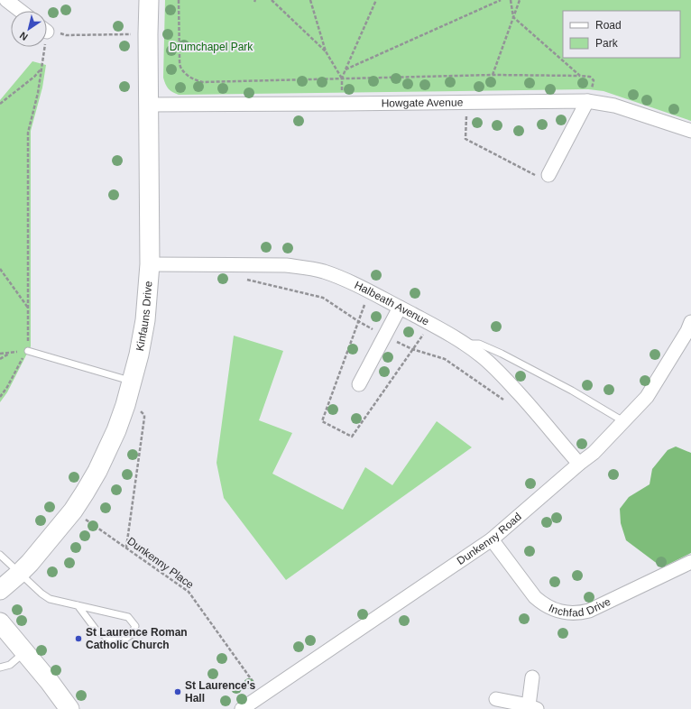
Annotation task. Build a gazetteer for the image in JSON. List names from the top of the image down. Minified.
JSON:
{"streets":{"street":["Howgate Avenue","Halbeath Avenue","Kinfauns Drive","Dunkenny Road","Inchfad Drive"],"path":["Dunkenny Place"]},"crossings":[["Howgate Avenue","Kinfauns Drive"],["Halbeath Avenue","Kinfauns Drive"],["Halbeath Avenue","Dunkenny Road"],["Kinfauns Drive","Dunkenny Place"],["Dunkenny Road","Dunkenny Place"],["Dunkenny Road","Inchfad Drive"]],"parks":["Drumchapel Park"],"places":["St Laurence Roman Catholic Church","St Laurence's Hall"],"legend":["Road","Park"],"north":"bottom left"}
